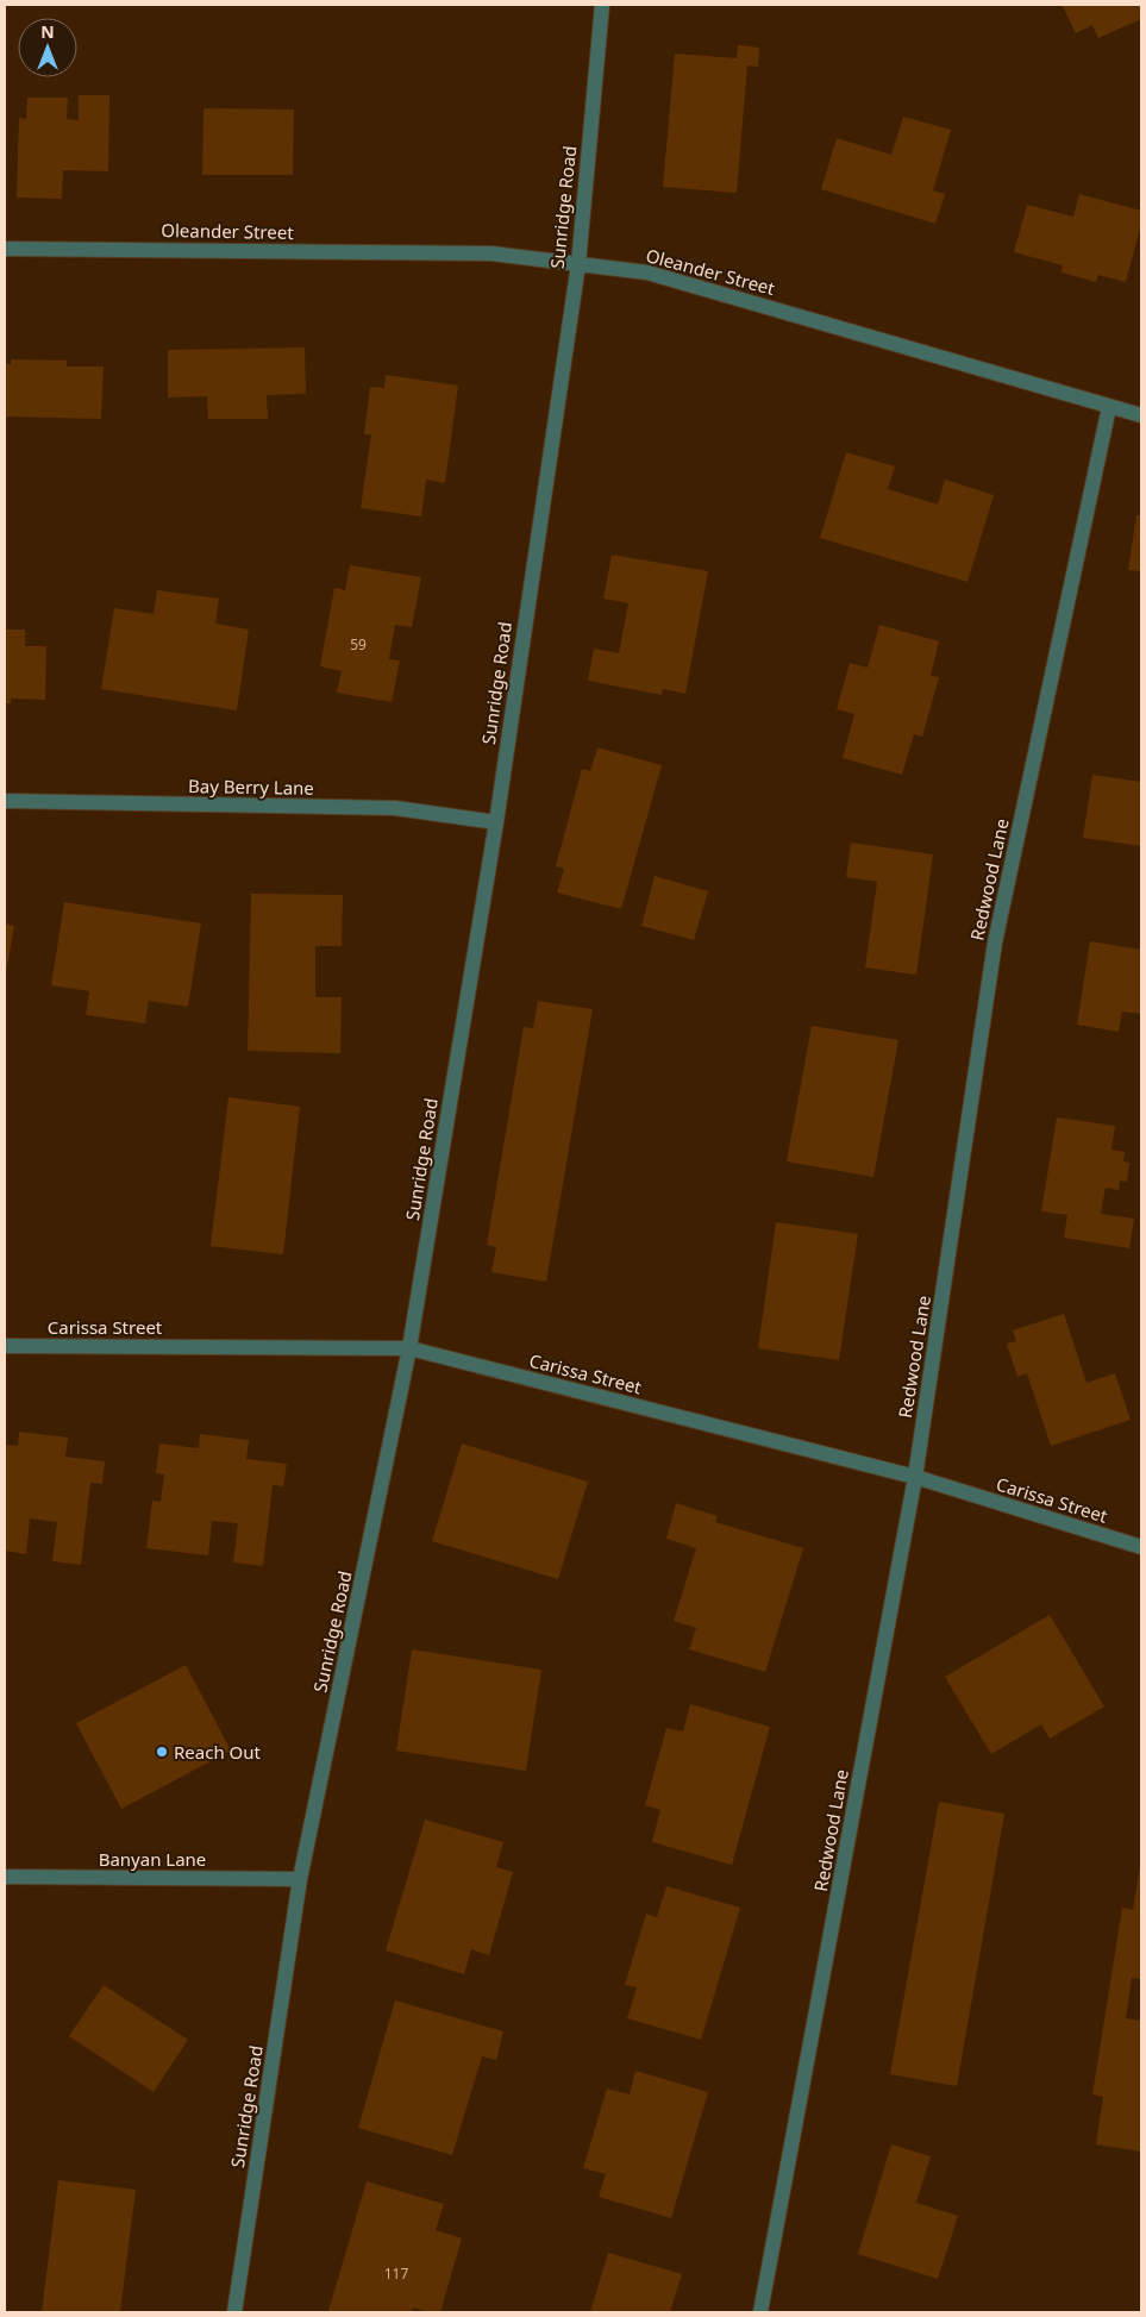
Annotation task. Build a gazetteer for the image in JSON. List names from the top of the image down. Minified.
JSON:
{"streets":{"street":["Sunridge Road","Oleander Street","Bay Berry Lane","Redwood Lane","Carissa Street","Banyan Lane"]},"crossings":[["Sunridge Road","Oleander Street"],["Sunridge Road","Bay Berry Lane"],["Sunridge Road","Carissa Street"],["Sunridge Road","Banyan Lane"],["Oleander Street","Redwood Lane"],["Redwood Lane","Carissa Street"]],"places":["Reach Out"],"house_numbers":["59","117"],"north":"top"}
